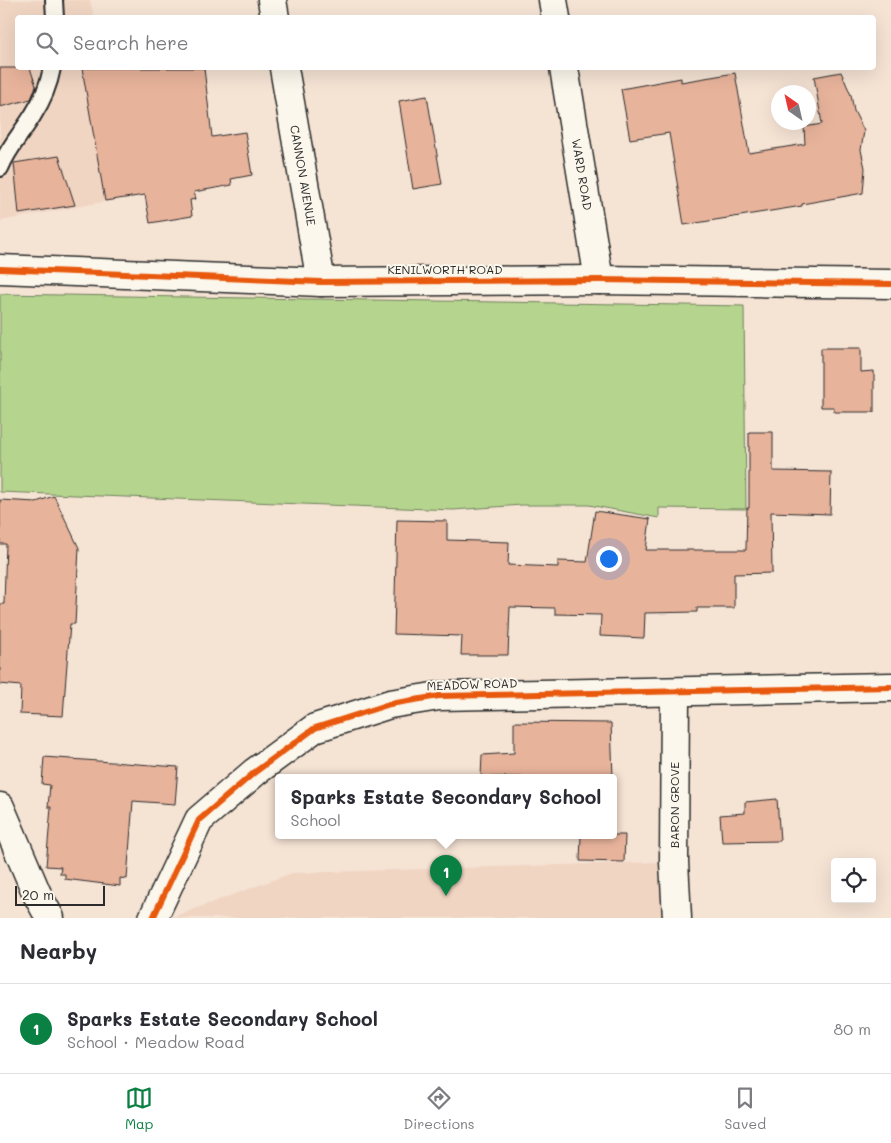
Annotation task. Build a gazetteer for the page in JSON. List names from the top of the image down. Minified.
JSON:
{"streets":{"street":["WARD ROAD","CANNON AVENUE","KENILWORTH ROAD","MEADOW ROAD","BARON GROVE"]},"crossings":[["WARD ROAD","KENILWORTH ROAD"],["CANNON AVENUE","KENILWORTH ROAD"],["MEADOW ROAD","BARON GROVE"]],"scale_bar":"20 m","north":"top left","page":{"search":"Search here","popup":["Sparks Estate Secondary School","School"],"pins":"1","scale":"20 m","heading":"Nearby","list":[{"mark":"1","name":"Sparks Estate Secondary School","note":"School · Meadow Road","value":"80 m"}],"nav":["Map","Directions","Saved"]}}
